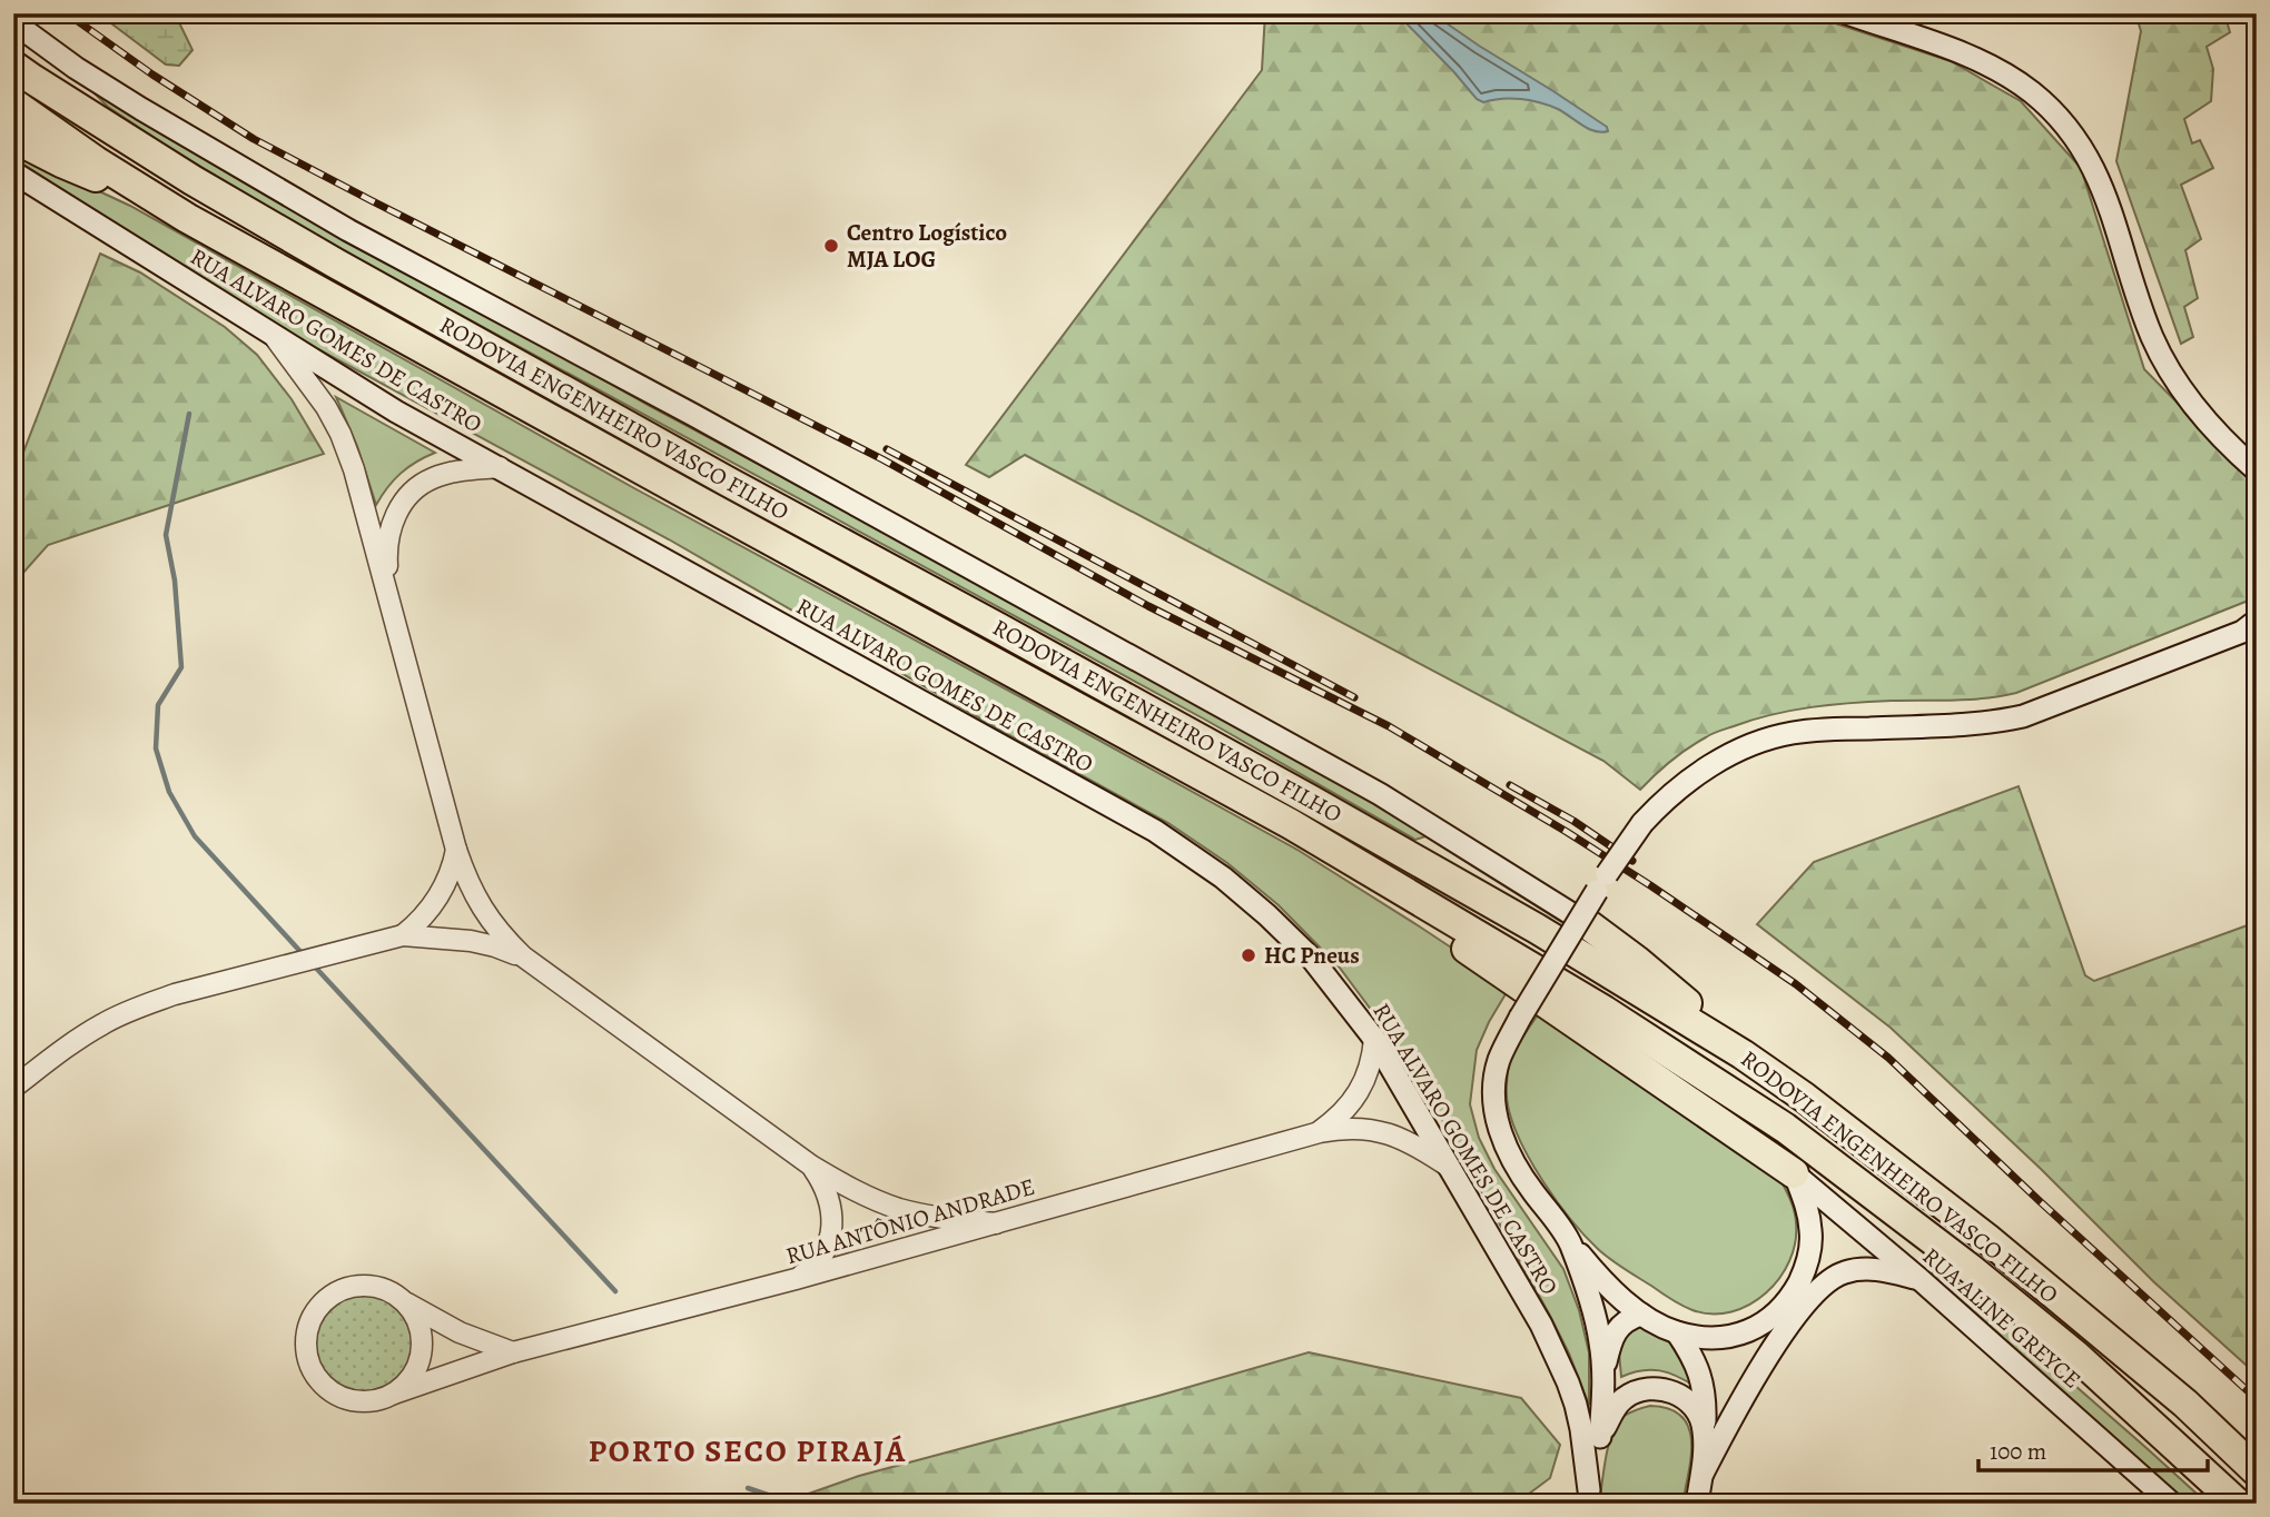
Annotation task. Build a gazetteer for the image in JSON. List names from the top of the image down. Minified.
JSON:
{"streets":{"highway":["RODOVIA ENGENHEIRO VASCO FILHO"],"main road":["RUA ALVARO GOMES DE CASTRO","RUA ALINE GREYCE"],"street":["RUA ANTÔNIO ANDRADE"]},"crossings":[["RUA ALVARO GOMES DE CASTRO","RUA ANTÔNIO ANDRADE"]],"districts":["PORTO SECO PIRAJÁ"],"places":["Centro Logístico MJA LOG","HC Pneus"],"scale_bar":"100 m"}
